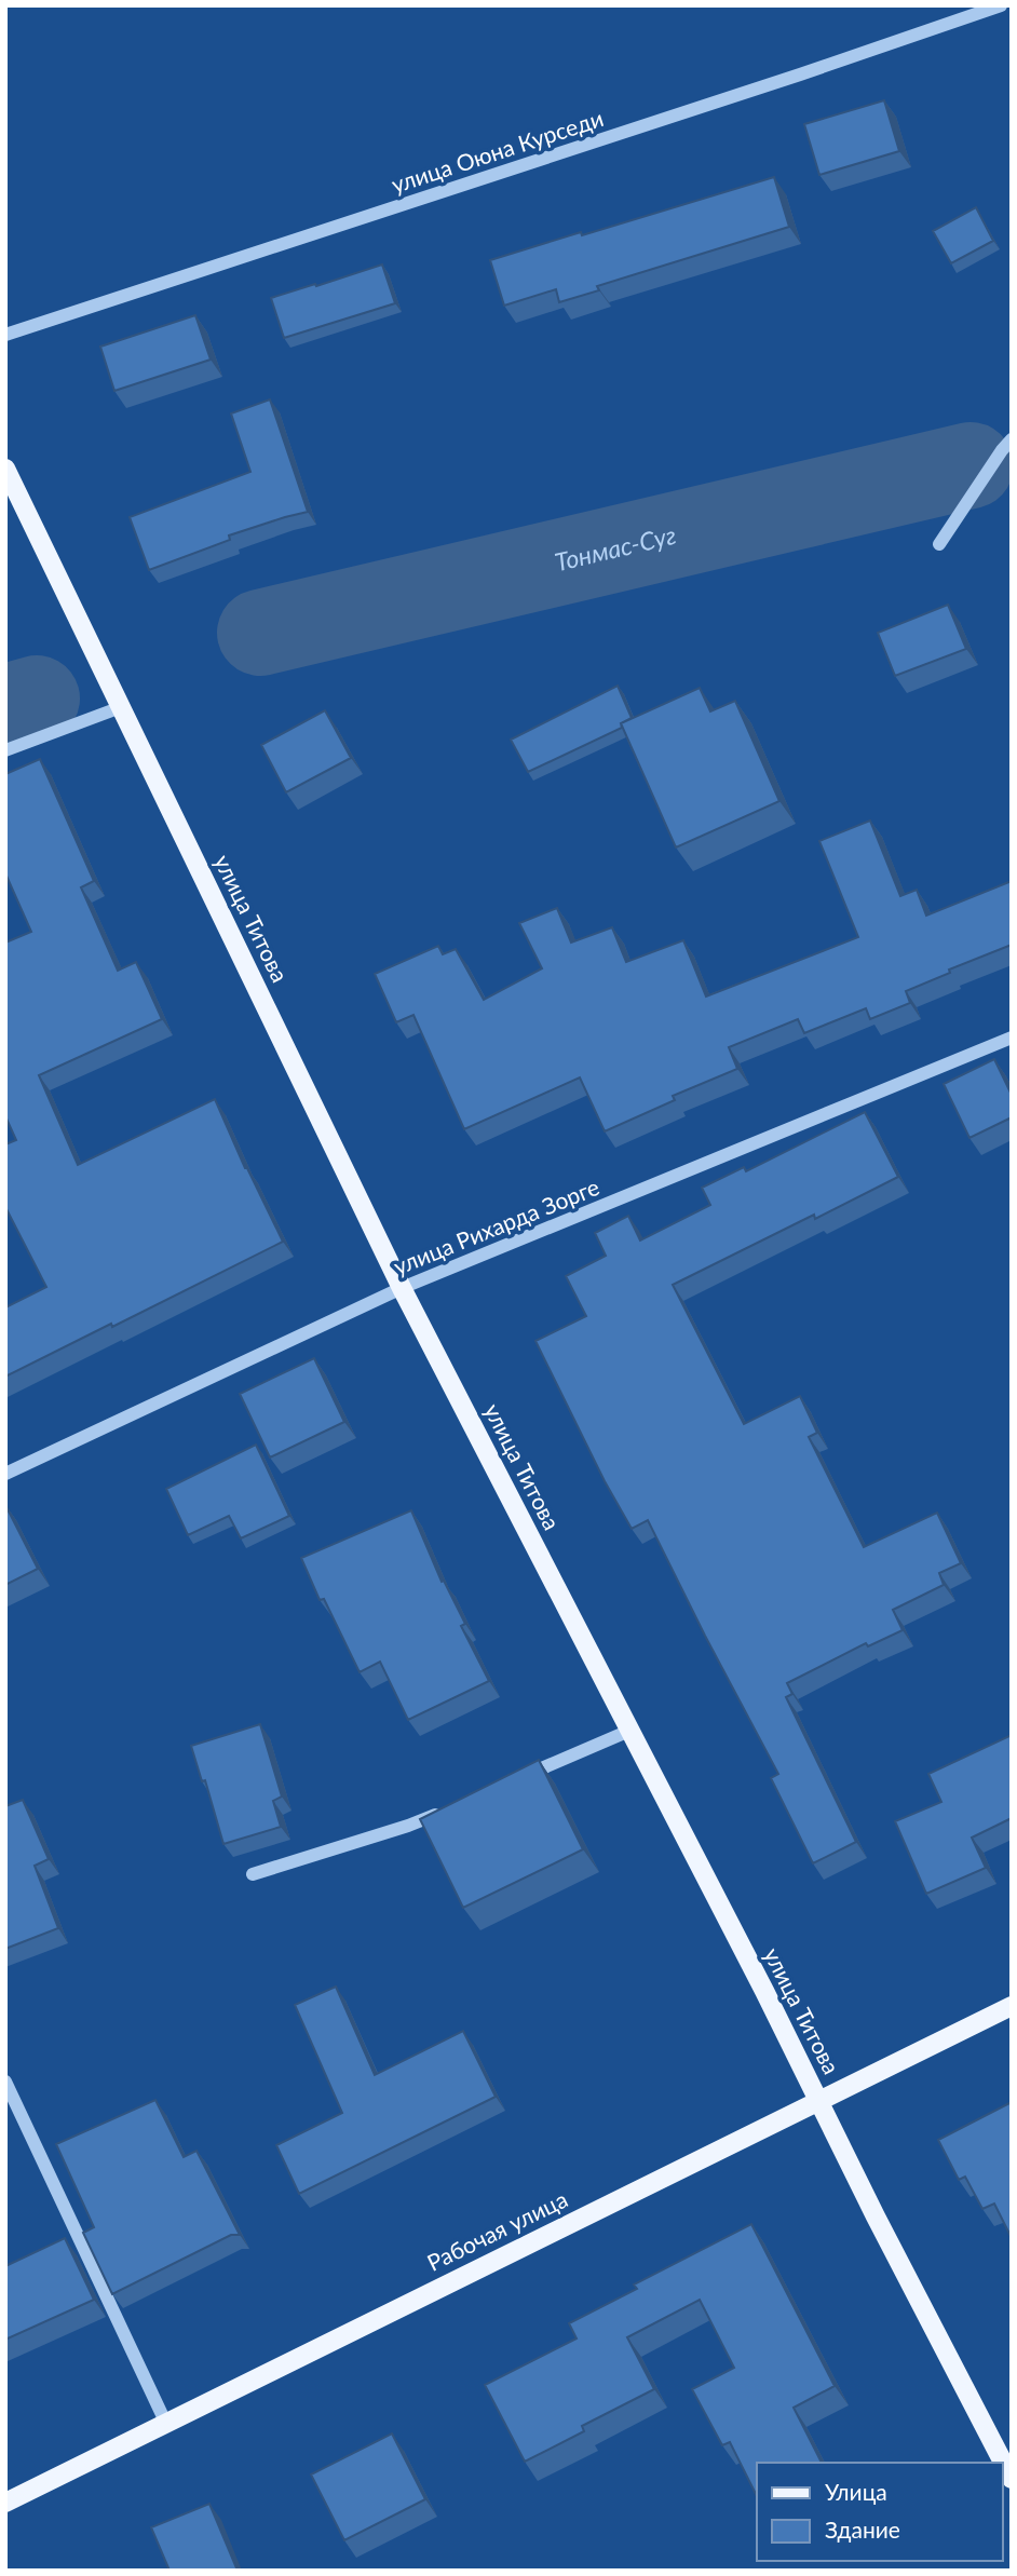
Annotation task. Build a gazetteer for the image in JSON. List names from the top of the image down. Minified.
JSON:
{"streets":{"main road":["улица Титова","Рабочая улица"],"street":["улица Оюна Курседи","улица Рихарда Зорге"]},"crossings":[["улица Титова","улица Рихарда Зорге"],["улица Титова","Рабочая улица"]],"water":["Тонмас-Суг"],"legend":["Улица","Здание"]}
